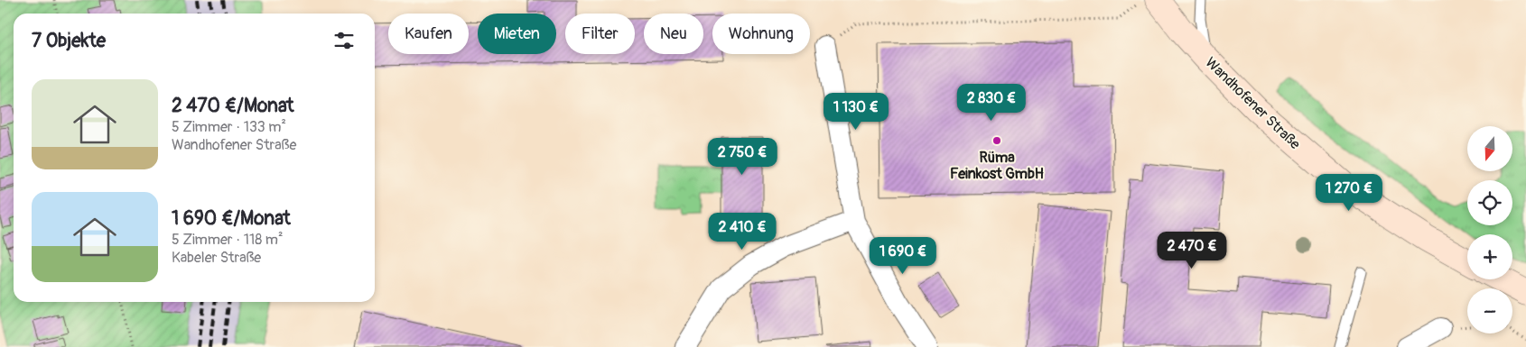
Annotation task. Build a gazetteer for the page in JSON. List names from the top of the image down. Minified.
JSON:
{"streets":{"main road":["Wandhofener Straße"]},"places":["Rüma Feinkost GmbH"],"north":"bottom","page":{"chip":["Kaufen","Mieten","Filter","Neu","Wohnung"],"heading":"7 Objekte","list":[{"name":"2 470 €/Monat","note":"5 Zimmer · 133 m² · Wandhofener Straße"},{"name":"1 690 €/Monat","note":"5 Zimmer · 118 m² · Kabeler Straße"}],"price":["2 830 €","1 130 €","2 750 €","1 270 €","2 410 €","2 470 €","1 690 €"],"map_buttons":["+","−"]}}
